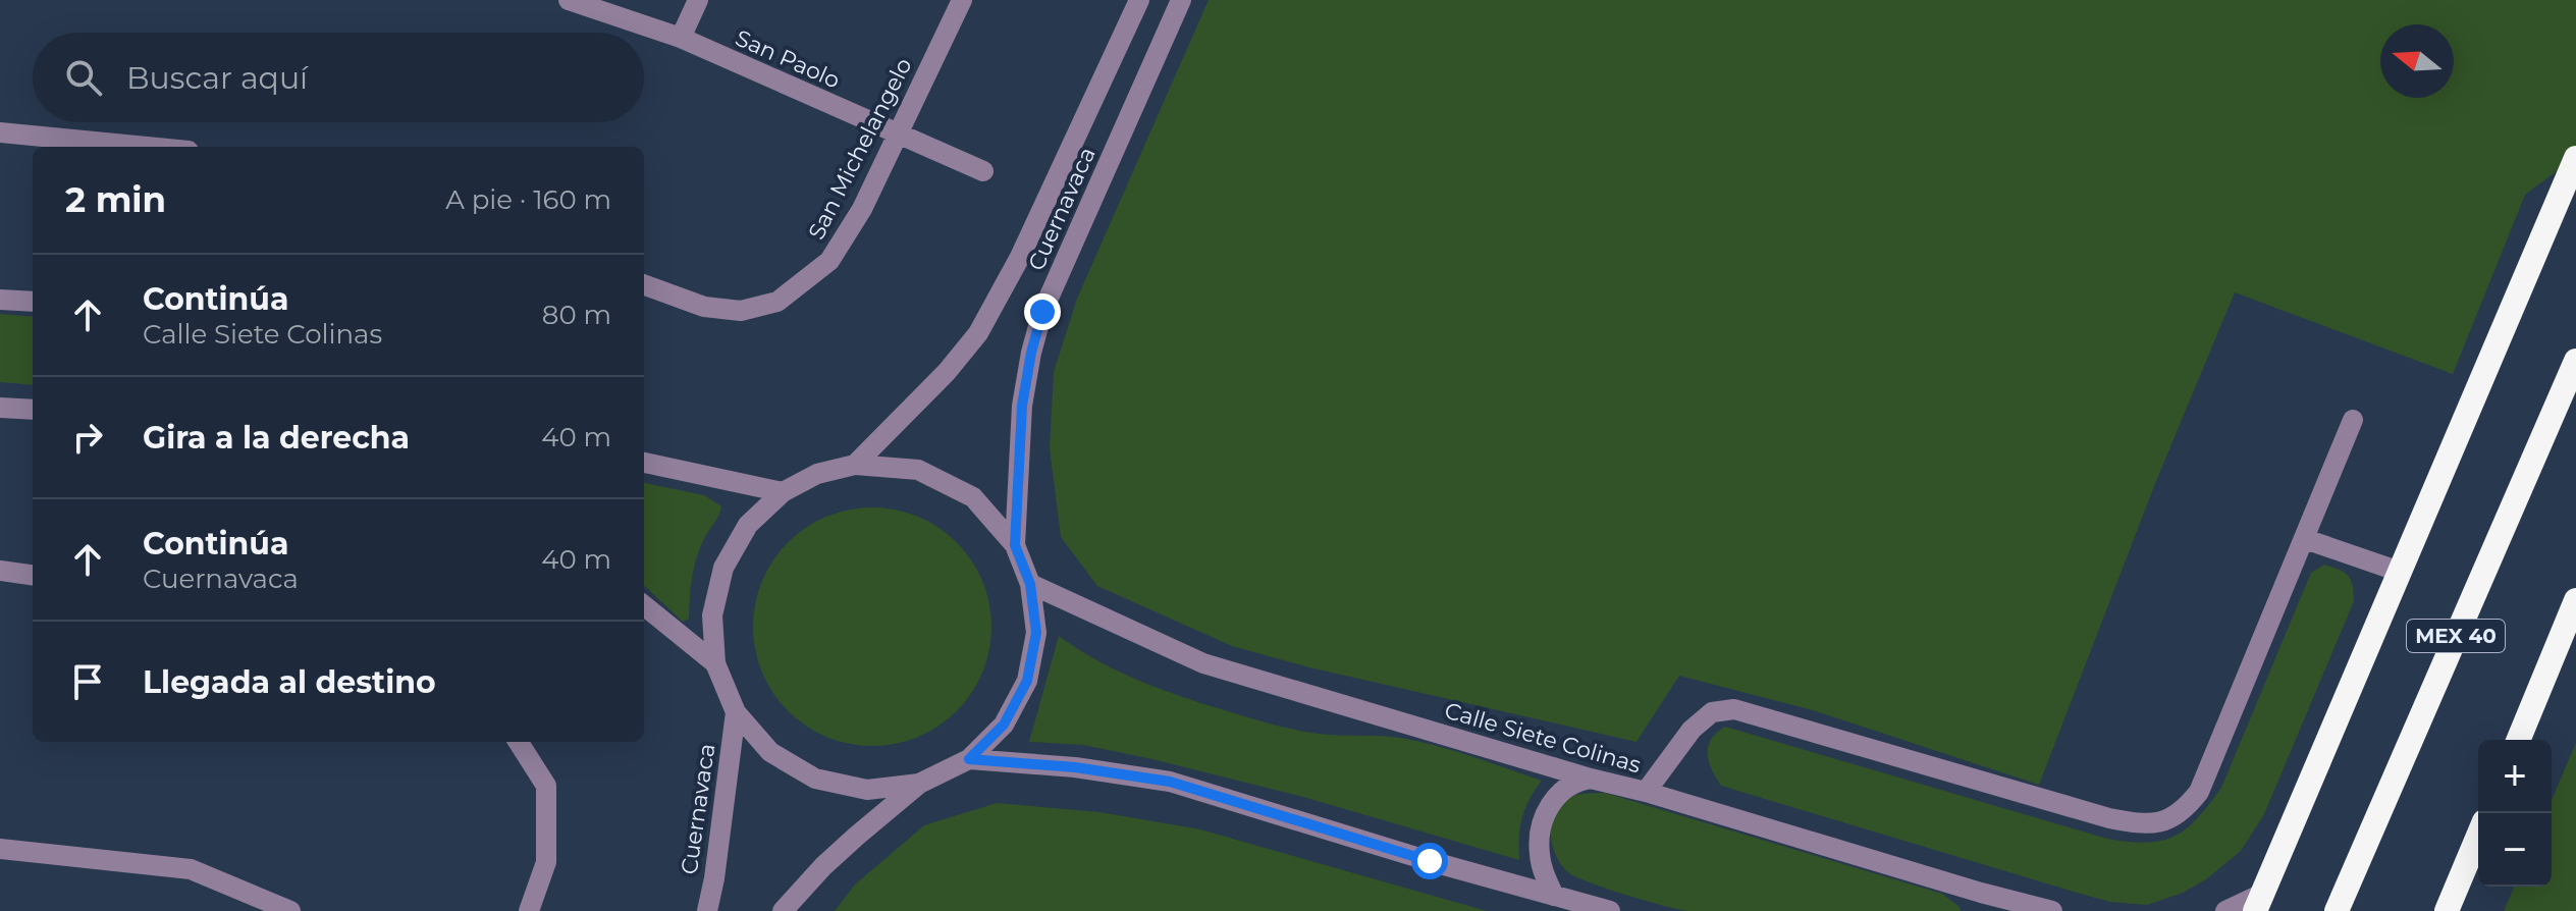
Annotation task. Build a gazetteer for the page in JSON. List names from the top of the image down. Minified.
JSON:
{"streets":{"highway":["MEX 40"],"street":["San Paolo","San Michelangelo","Cuernavaca","Calle Siete Colinas"]},"crossings":[["San Paolo","San Michelangelo"]],"north":"left","page":{"search":"Buscar aquí","heading":["2 min","A pie · 160 m"],"list":[["Continúa","Calle Siete Colinas","80 m"],["Gira a la derecha","40 m"],["Continúa","Cuernavaca","40 m"],"Llegada al destino"],"map_buttons":["+","−"]}}
